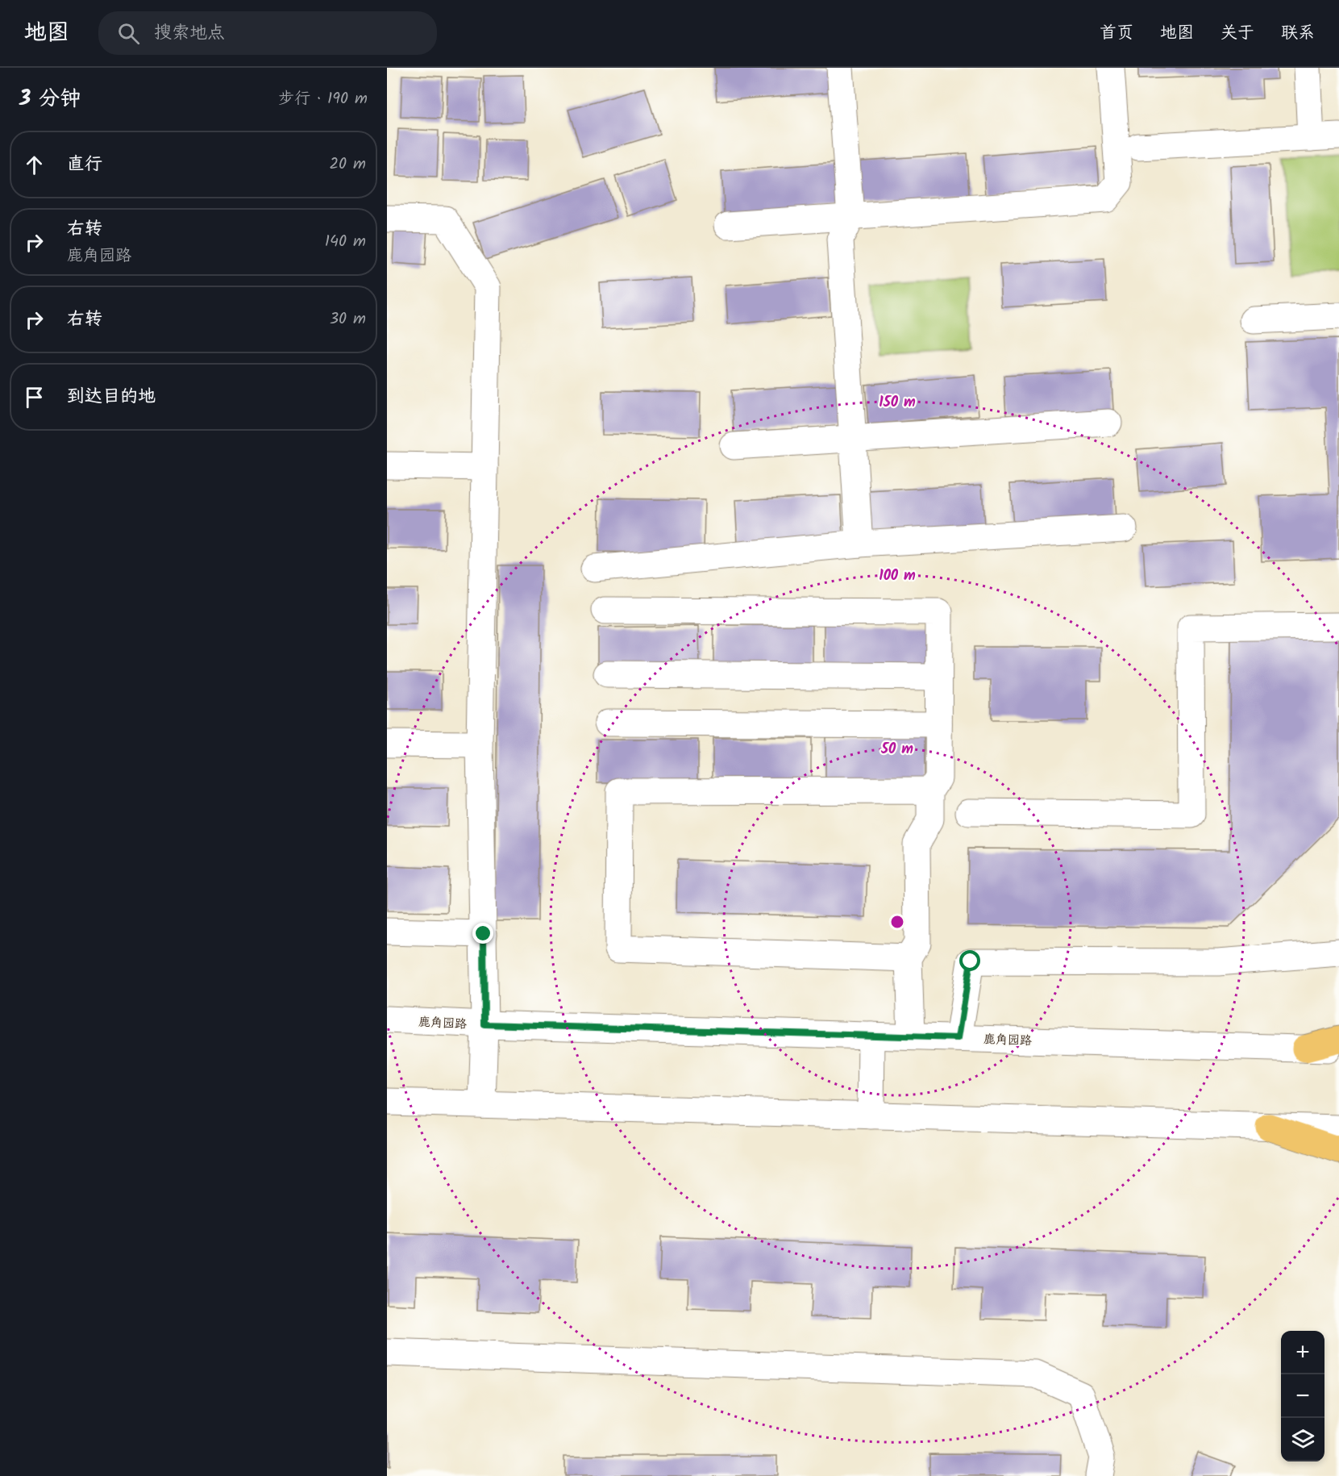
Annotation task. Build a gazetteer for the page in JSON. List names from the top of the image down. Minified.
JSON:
{"streets":{"street":["鹿角园路"]},"page":{"header":"地图","search":"搜索地点","nav":["首页","地图","关于","联系"],"heading":["3 分钟","步行 · 190 m"],"list":[["直行","20 m"],["右转","鹿角园路","140 m"],["右转","30 m"],"到达目的地"],"map_buttons":["+","−"]},"rings":["150 m","100 m","50 m"]}
